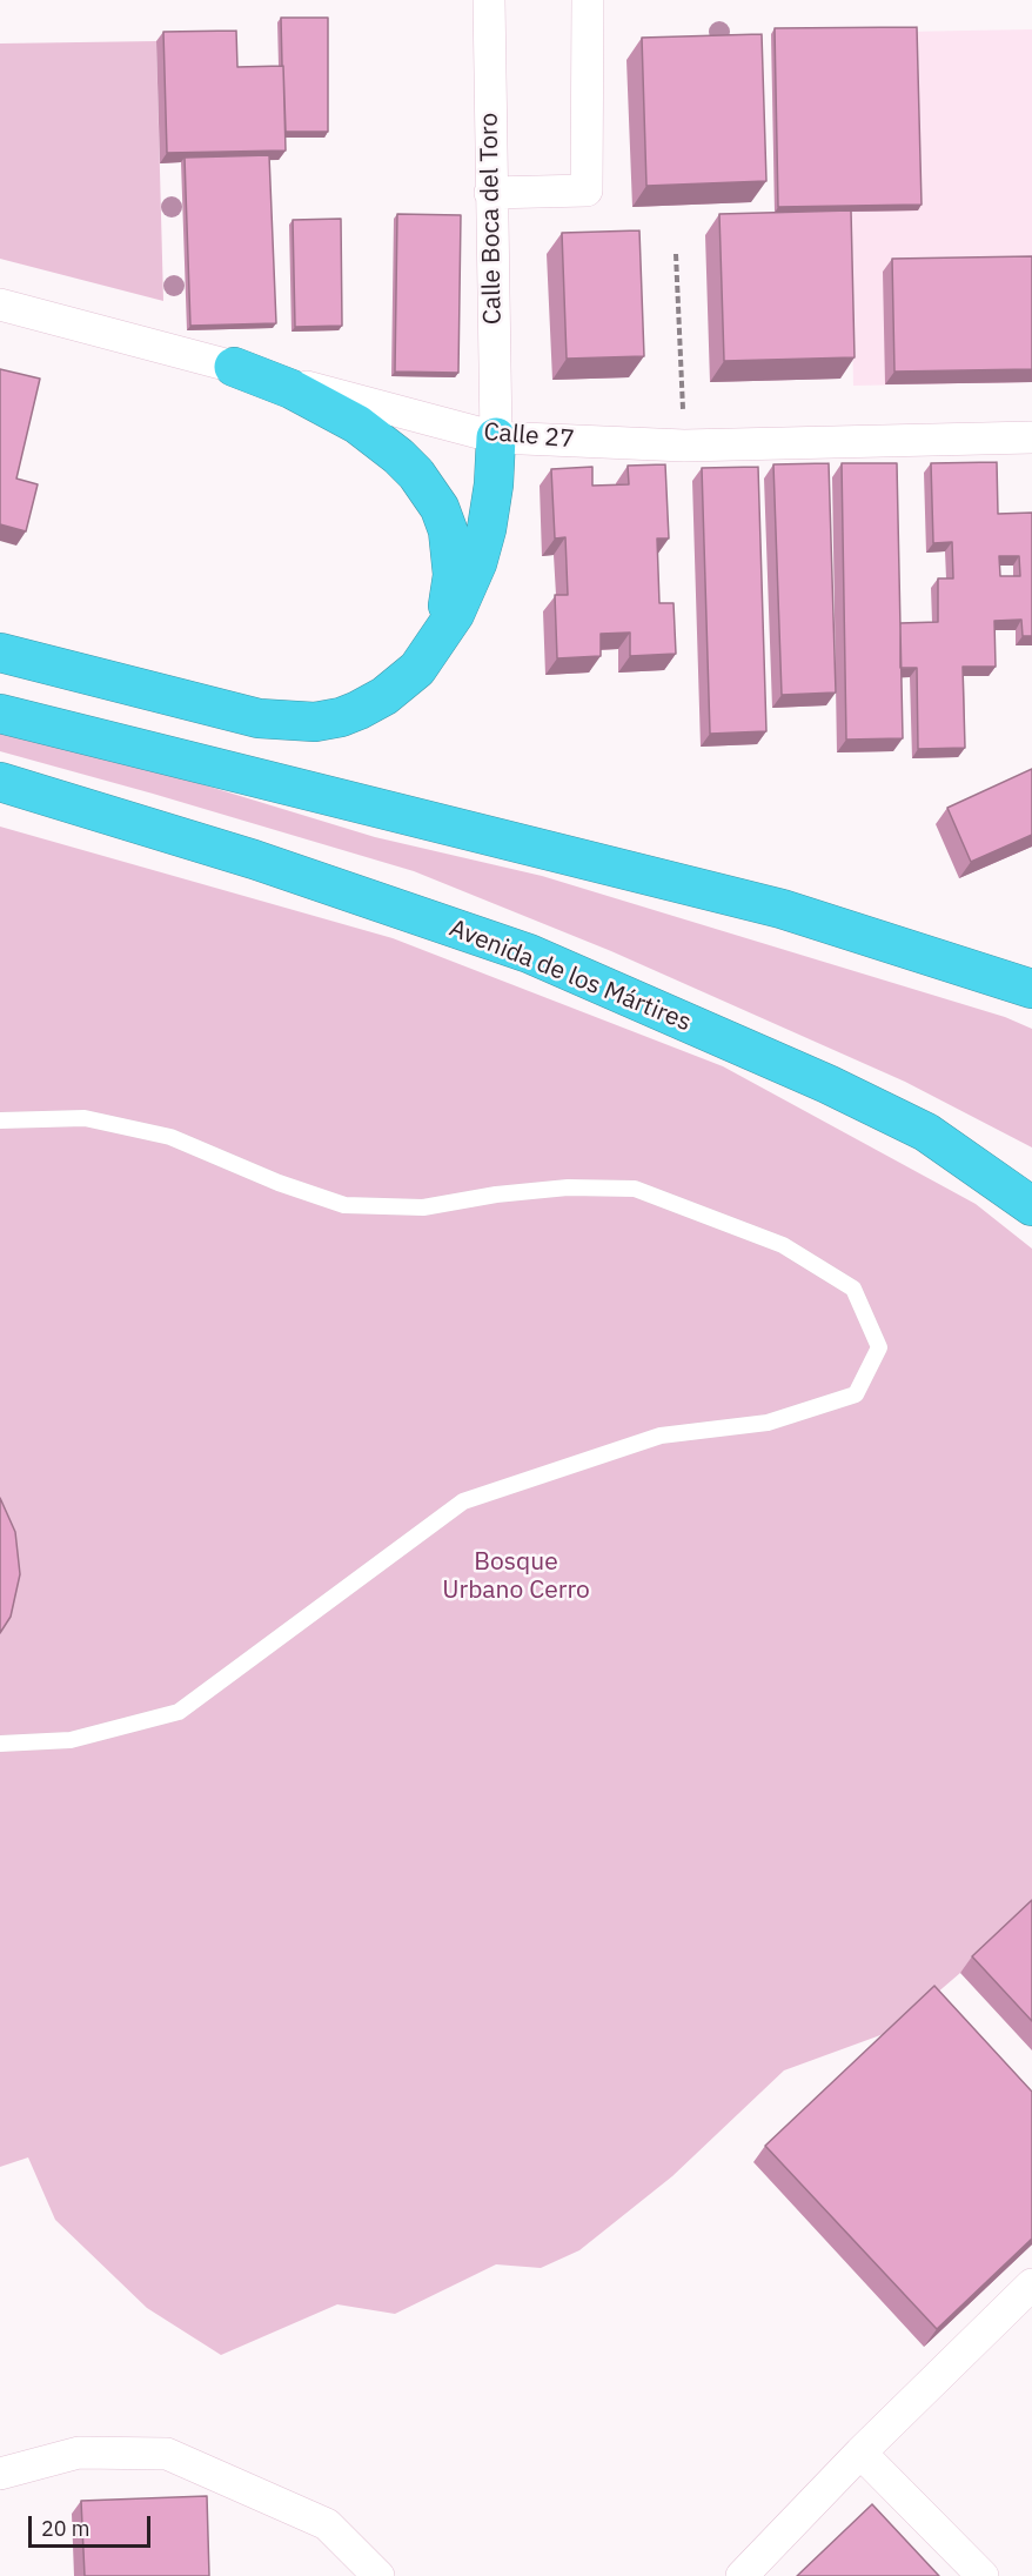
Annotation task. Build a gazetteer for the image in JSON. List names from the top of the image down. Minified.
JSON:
{"streets":{"highway":["Avenida de los Mártires"],"street":["Calle Boca del Toro","Calle 27"]},"crossings":[["Calle Boca del Toro","Calle 27"]],"parks":["Bosque Urbano Cerro"],"scale_bar":"20 m"}
